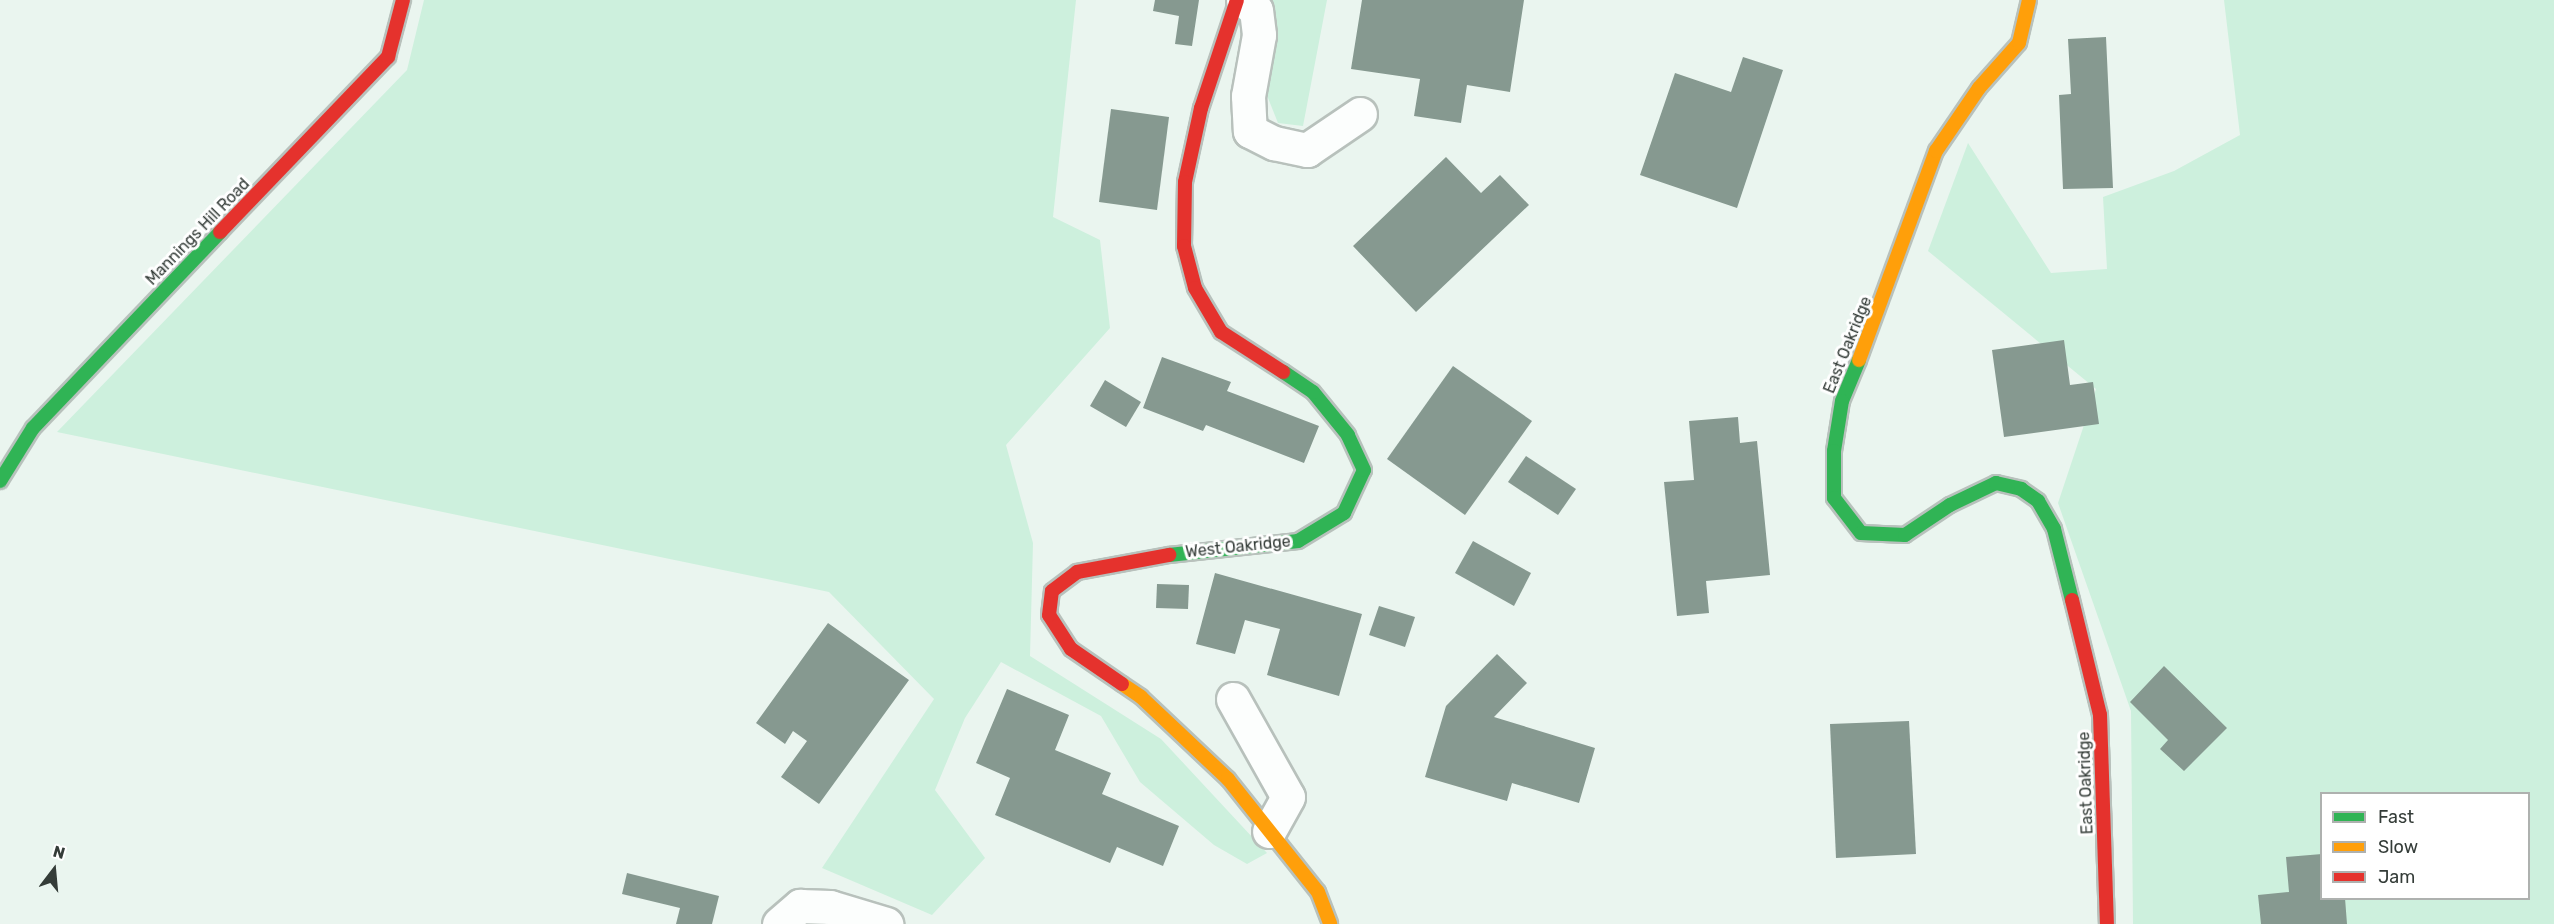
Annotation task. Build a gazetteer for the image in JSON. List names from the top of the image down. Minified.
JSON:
{"streets":{"street":["Mannings Hill Road","East Oakridge","West Oakridge"]},"legend":["Fast","Slow","Jam"],"north":"top"}
